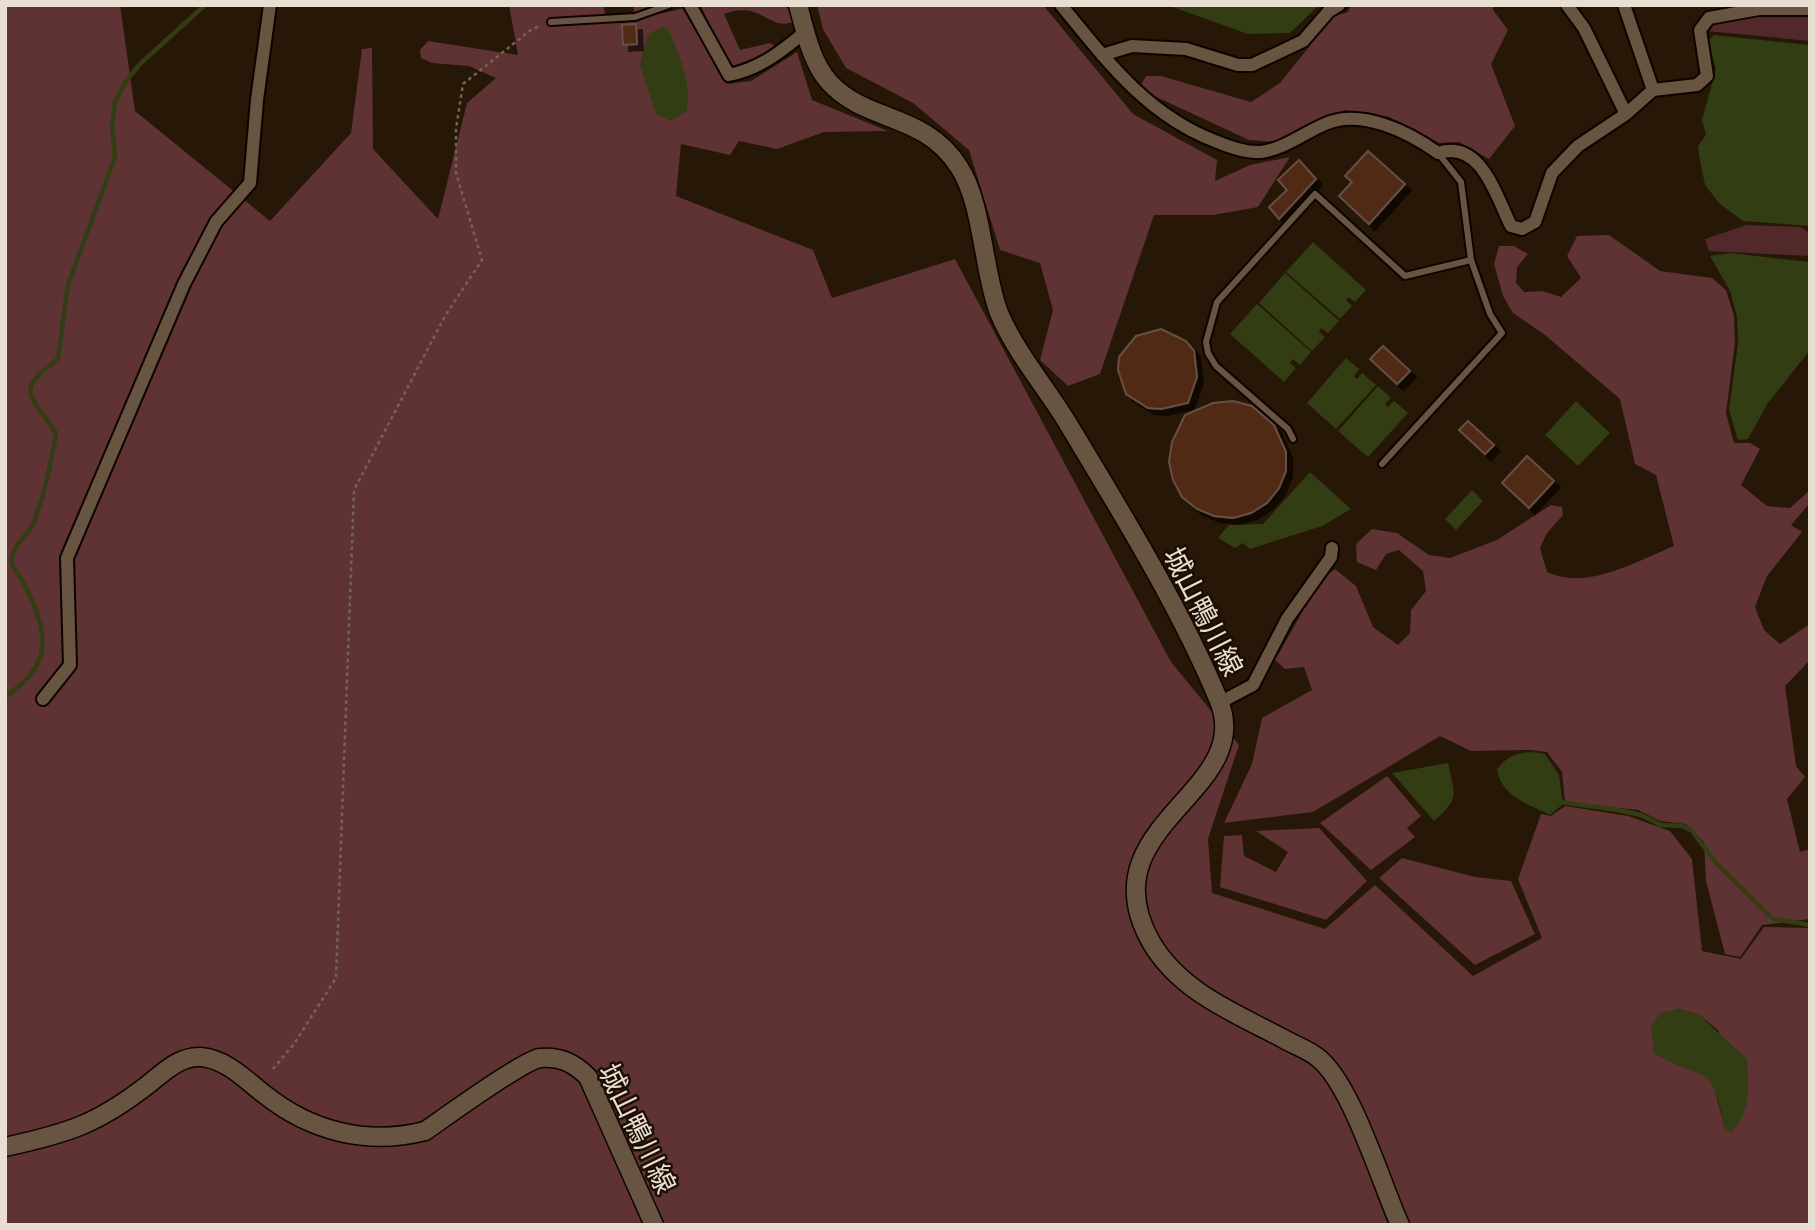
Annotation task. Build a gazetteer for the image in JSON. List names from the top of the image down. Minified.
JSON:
{"streets":{"main road":["城山鴨川線"]}}
